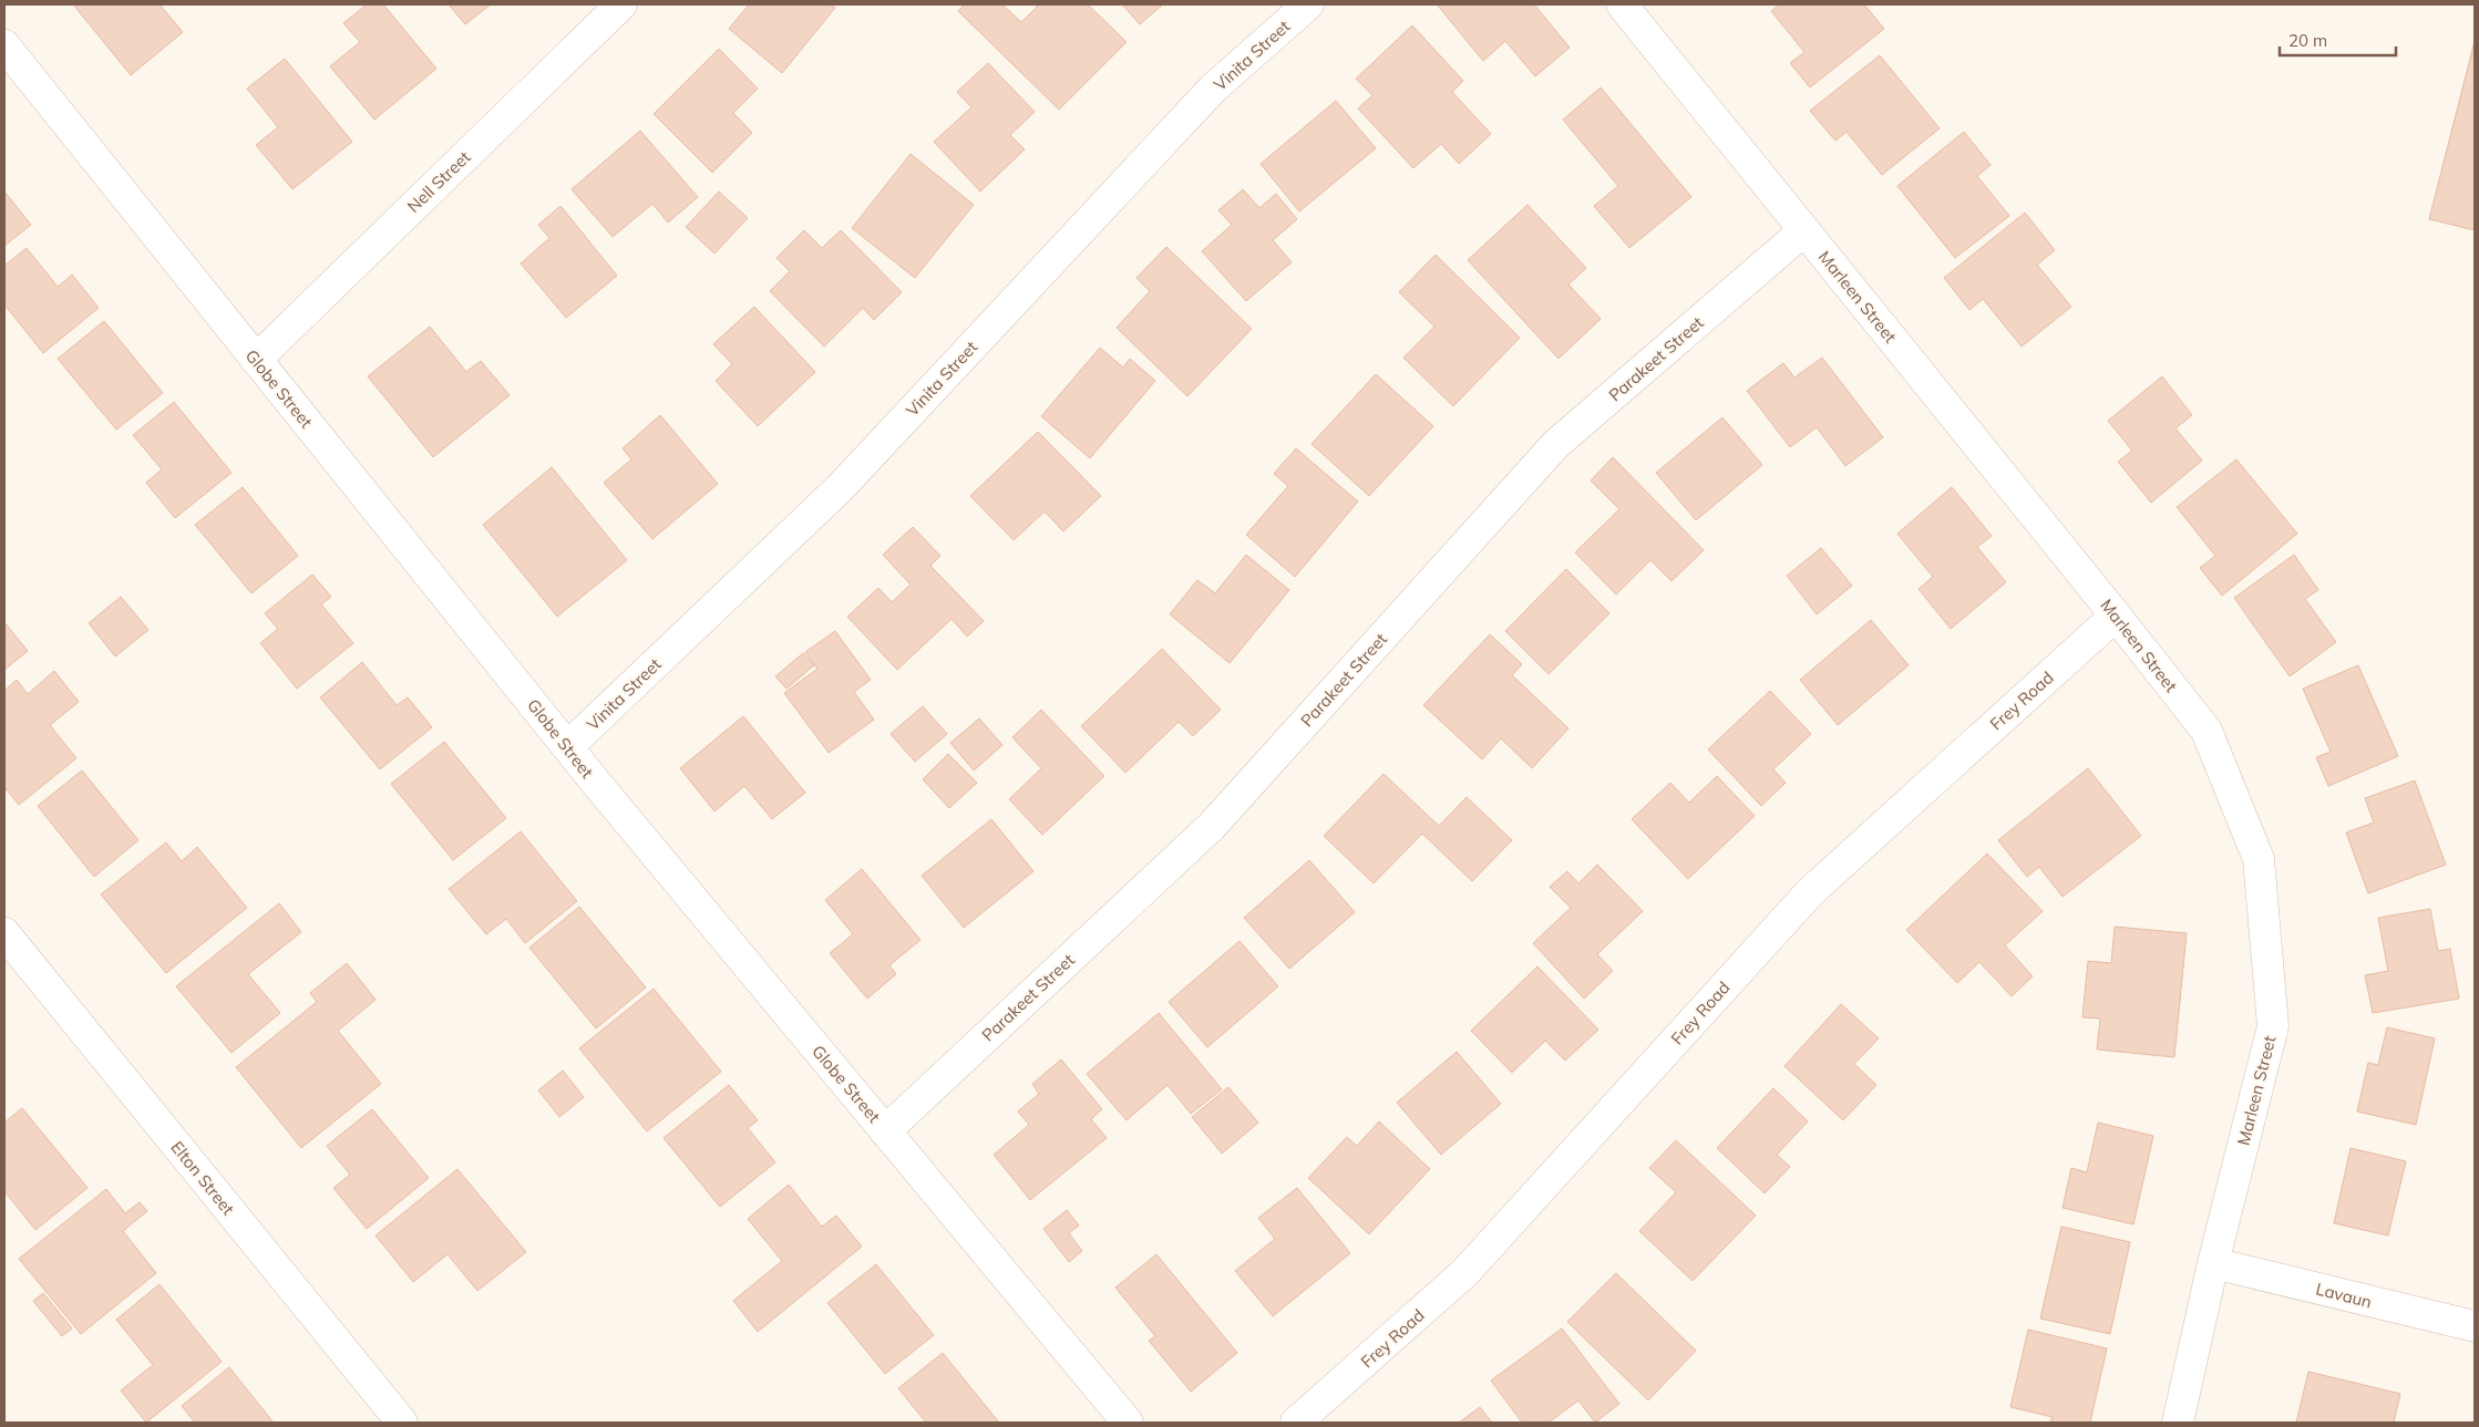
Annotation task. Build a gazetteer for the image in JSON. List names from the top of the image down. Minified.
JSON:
{"streets":{"street":["Vinita Street","Nell Street","Marleen Street","Parakeet Street","Globe Street","Frey Road","Elton Street","Lavaun"]},"crossings":[["Vinita Street","Globe Street"],["Nell Street","Globe Street"],["Marleen Street","Parakeet Street"],["Marleen Street","Frey Road"],["Marleen Street","Lavaun"],["Parakeet Street","Globe Street"]],"scale_bar":"20 m"}
